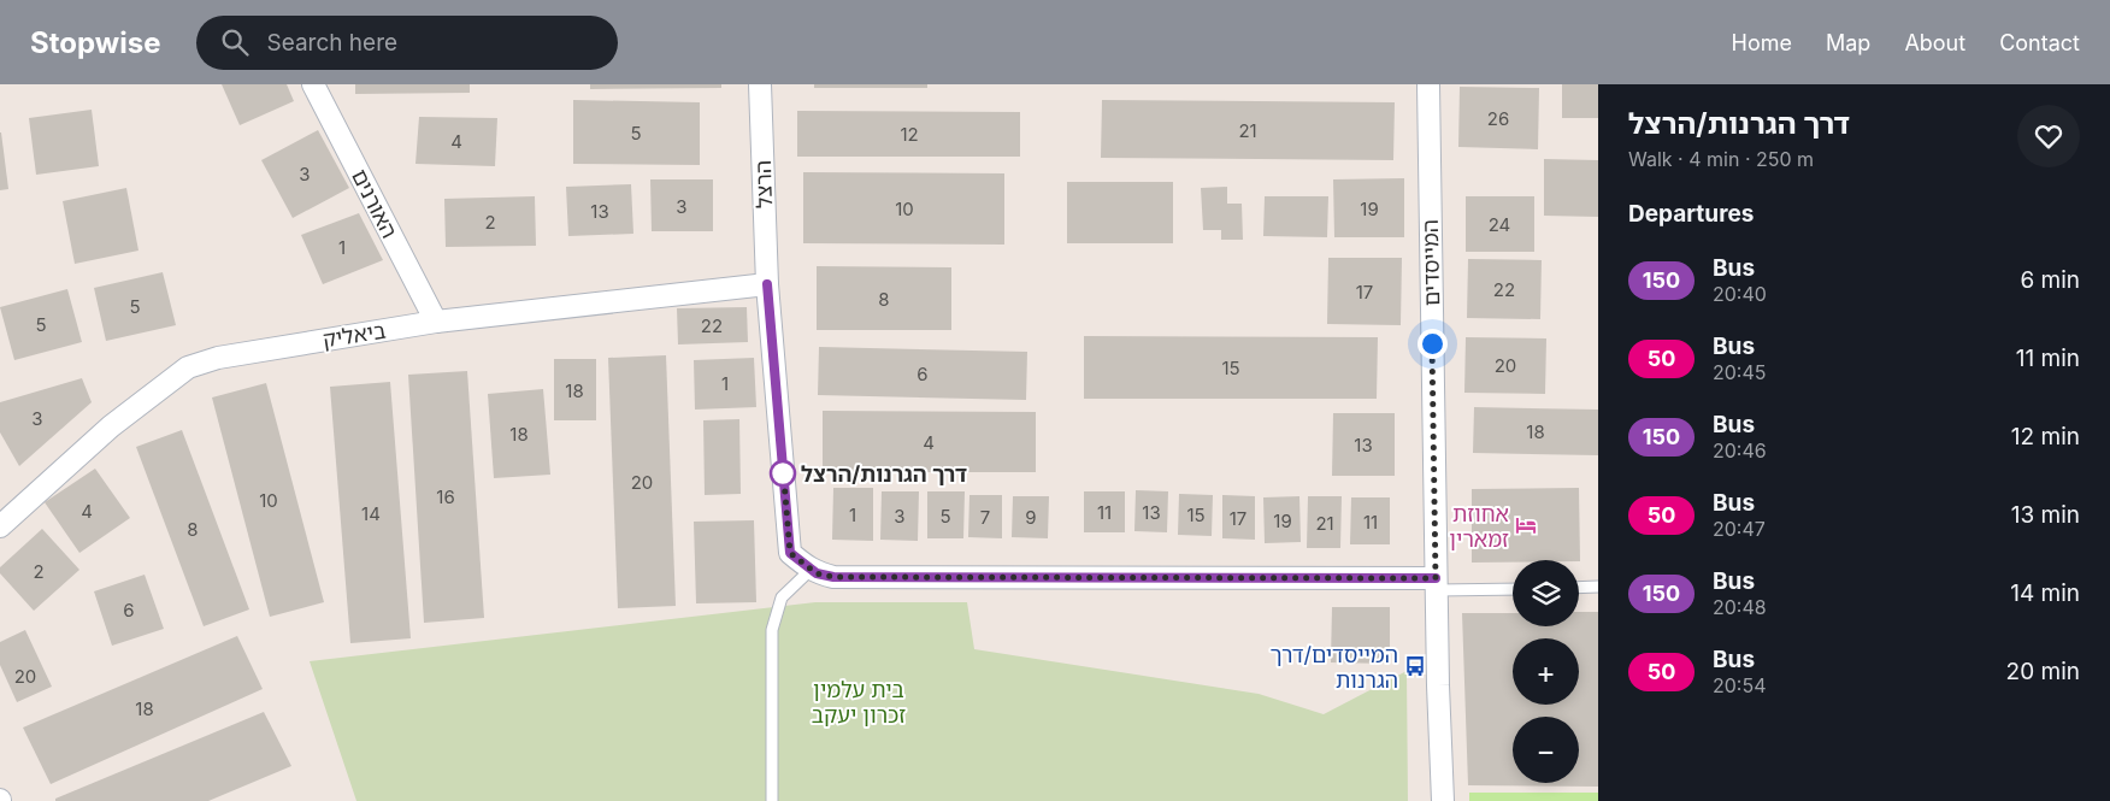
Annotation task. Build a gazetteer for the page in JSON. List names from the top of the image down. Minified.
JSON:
{"streets":{"street":["הרצל","האורנים","המייסדים","ביאליק"]},"crossings":[["הרצל","ביאליק"],["האורנים","ביאליק"]],"parks":["בית עלמין זכרון יעקב"],"places":{"other":["דרך הגרנות/הרצל"],"hotel":["אחוזת זמארין"],"bus stop":["המייסדים/דרך הגרנות"]},"lines":["bus line 150"],"house_numbers":["26","21","5","12","4","3","3","10","19","13","2","24","1","22","17","8","5","5","22","20","15","6","1","18","3","18","18","4","13","20","16","10","4","11","13","14","1","15","3","5","7","9","17","19","11","21","8","2","6","20","18"],"page":{"header":"Stopwise","search":"Search here","nav":["Home","Map","About","Contact"],"heading":[["דרך הגרנות/הרצל","Walk · 4 min · 250 m"],"Departures"],"list":[{"mark":"150","name":"Bus","note":"20:40","value":"6 min"},{"mark":"50","name":"Bus","note":"20:45","value":"11 min"},{"mark":"150","name":"Bus","note":"20:46","value":"12 min"},{"mark":"50","name":"Bus","note":"20:47","value":"13 min"},{"mark":"150","name":"Bus","note":"20:48","value":"14 min"},{"mark":"50","name":"Bus","note":"20:54","value":"20 min"}],"map_buttons":["+","−"]}}
